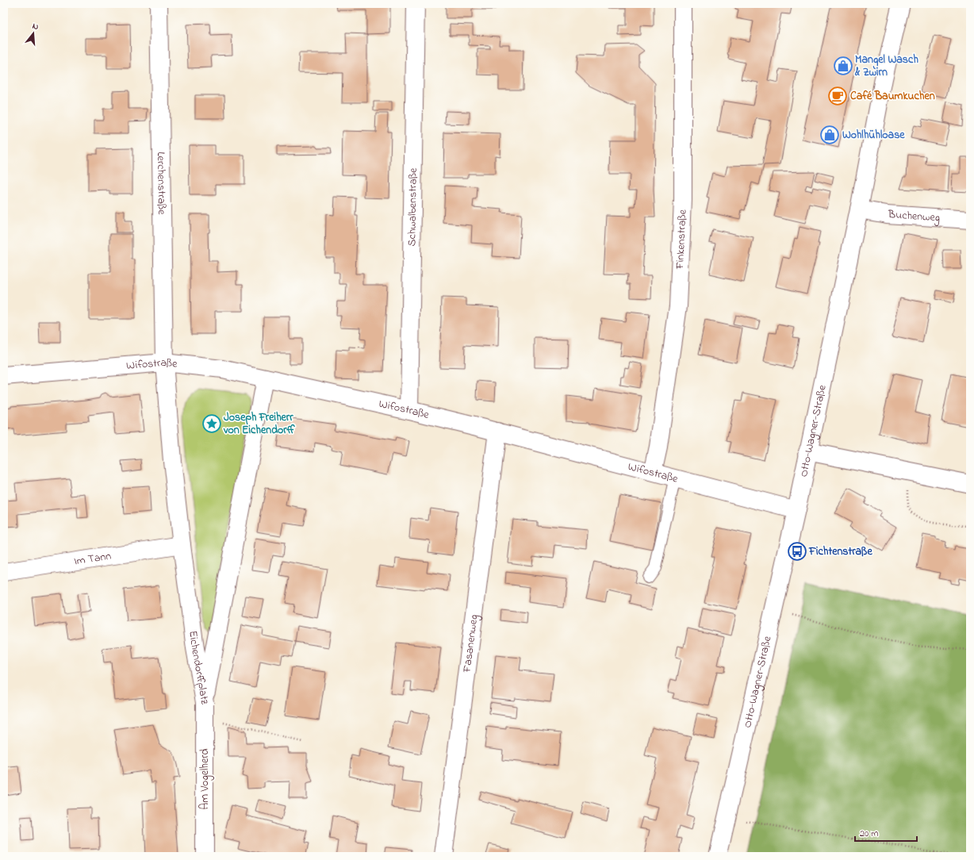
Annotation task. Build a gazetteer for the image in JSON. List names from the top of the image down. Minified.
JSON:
{"streets":{"street":["Lerchenstraße","Schwalbenstraße","Buchenweg","Finkenstraße","Wifostraße","Otto-Wagner-Straße","Im Tann","Fasanenweg","Eichendorffplatz","Am Vogelherd"]},"crossings":[["Lerchenstraße","Wifostraße"],["Lerchenstraße","Eichendorffplatz"],["Schwalbenstraße","Wifostraße"],["Buchenweg","Otto-Wagner-Straße"],["Finkenstraße","Wifostraße"],["Wifostraße","Otto-Wagner-Straße"],["Wifostraße","Fasanenweg"],["Wifostraße","Eichendorffplatz"],["Im Tann","Eichendorffplatz"],["Eichendorffplatz","Am Vogelherd"]],"places":{"shop":["Mangel Wasch & Zwirn","Wohlhühloase"],"cafe":["Café Baumkuchen"],"place":["Joseph Freiherr von Eichendorff"],"bus stop":["Fichtenstraße"]},"scale_bar":"20 m","north":"top"}
